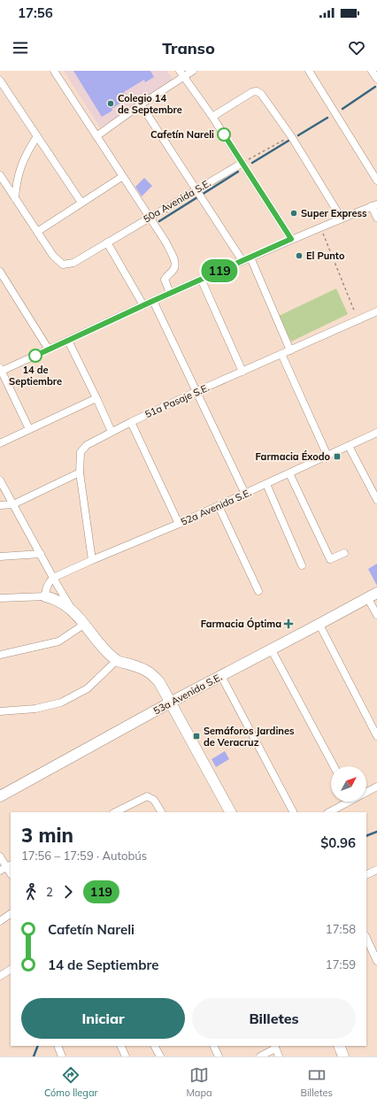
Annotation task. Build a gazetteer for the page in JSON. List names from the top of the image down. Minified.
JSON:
{"streets":{"street":["50a Avenida S.E.","51a Pasaje S.E.","52a Avenida S.E.","53a Avenida S.E."]},"crossings":[["51a Pasaje S.E.","52a Avenida S.E."]],"places":{"other":["Colegio 14 de Septembre","Cafetín Nareli","Super Express","El Punto","14 de Septiembre"],"transit":["Farmacia Éxodo","Semáforos Jardines de Veracruz"],"health":["Farmacia Óptima"]},"lines":["bus line 119"],"north":"top right","page":{"status":"17:56","header":"Transo","on_map":"119","heading":["3 min","17:56 – 17:59 · Autobús","$0.96"],"legs":["2","119"],"list":[{"name":"Cafetín Nareli","value":"17:58"},{"name":"14 de Septiembre","value":"17:59"}],"buttons":["Iniciar","Billetes"],"tabs":["Cómo llegar","Mapa","Billetes"]}}
